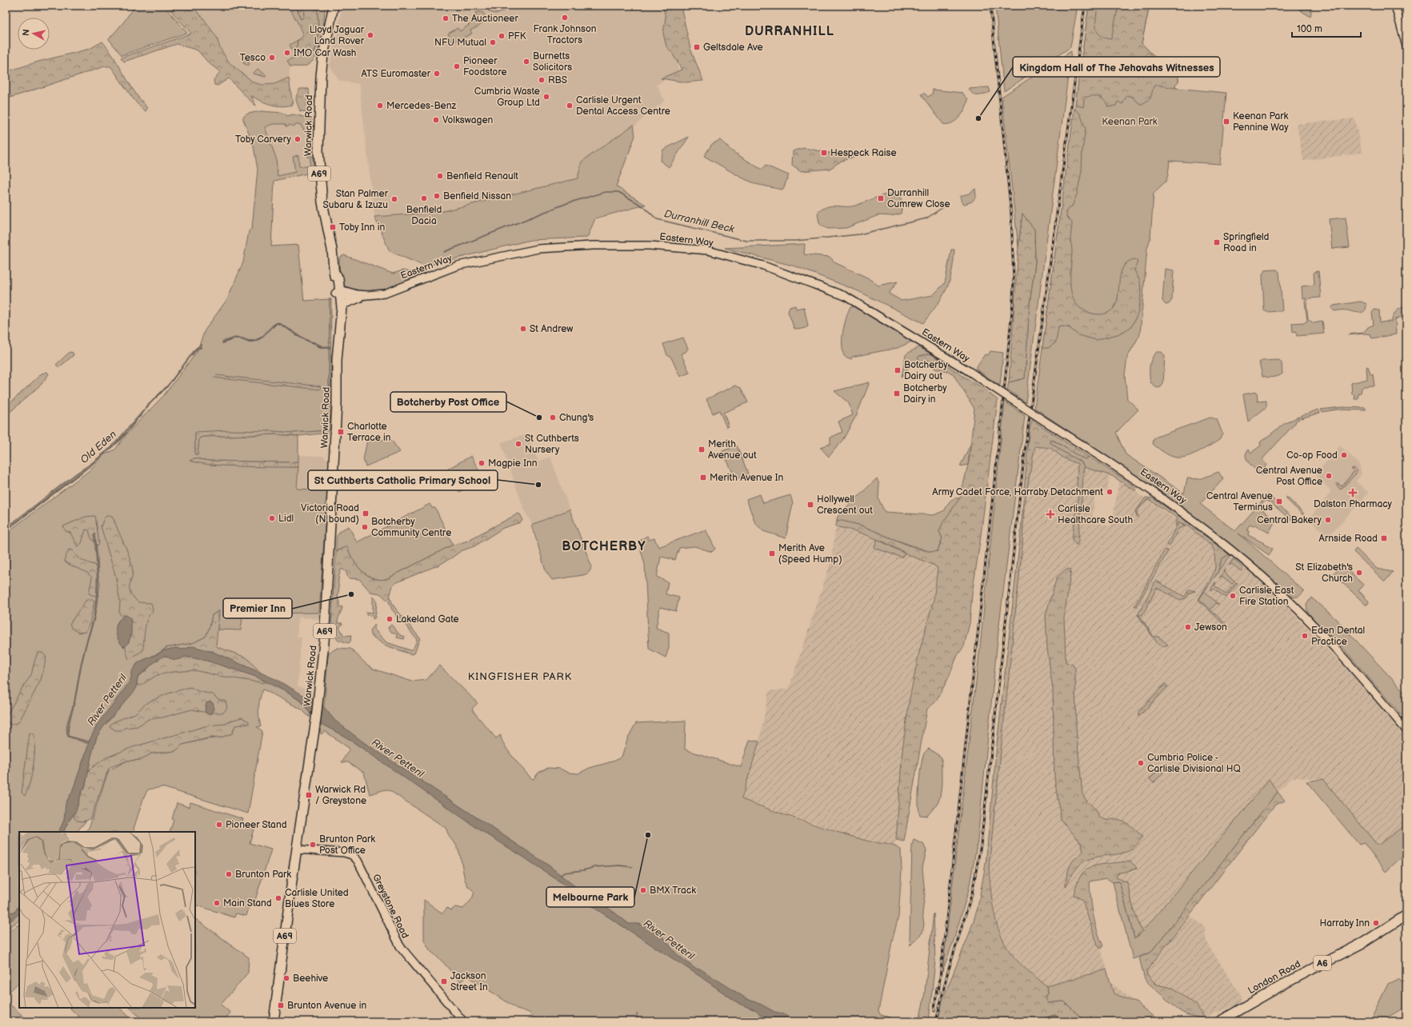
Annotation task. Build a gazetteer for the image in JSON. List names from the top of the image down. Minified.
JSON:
{"streets":{"main road":["Warwick Road","A69","A6","London Road"],"street":["Eastern Way","Greystone Road"]},"crossings":[["Warwick Road","Eastern Way"],["Warwick Road","Greystone Road"]],"districts":["DURRANHILL","BOTCHERBY","KINGFISHER PARK"],"water":["Durranhill Beck","Old Eden","River Petteril"],"parks":["Keenan Park"],"places":{"other":["Frank Johnson Tractors","The Auctioneer","Lloyd Jaguar Land Rover","PFK","NFU Mutual","IMO Car Wash","Tesco","Burnetts Solicitors","Pioneer Foodstore","ATS Euromaster","RBS","Cumbria Waste Group Ltd","Mercedes-Benz","Carlisle Urgent Dental Access Centre","Kingdom Hall of The Jehovahs Witnesses","Volkswagen","Toby Carvery","Benfield Renault","Benfield Nissan","Benfield Dacia","Stan Palmer Subaru & Izuzu","St Andrew","Botcherby Post Office","Chung's","St Cuthberts Nursery","Co-op Food","Magpie Inn","Central Avenue Post Office","St Cuthberts Catholic Primary School","Army Cadet Force, Harraby Detachment","Lidl","Central Bakery","Botcherby Community Centre","St Elizabeth's Church","Premier Inn","Carlisle East Fire Station","Lakeland Gate","Jewson","Eden Dental Practice","Cumbria Police - Carlisle Divisional HQ","Pioneer Stand","Melbourne Park","Brunton Park Post Office","Brunton Park","BMX Track","Carlisle United Blues Store","Main Stand","Harraby Inn","Beehive"],"transit":["Geltsdale Ave","Keenan Park Pennine Way","Hespeck Raise","Durranhill Cumrew Close","Toby Inn in","Springfield Road in","Botcherby Dairy out","Botcherby Dairy in","Charlotte Terrace in","Merith Avenue out","Merith Avenue In","Central Avenue Terminus","Hollywell Crescent out","Victoria Road (N bound)","Arnside Road","Merith Ave (Speed Hump)","Warwick Rd / Greystone","Jackson Street In","Brunton Avenue in"],"health":["Dalston Pharmacy","Carlisle Healthcare South"]},"scale_bar":"100 m","north":"left"}
